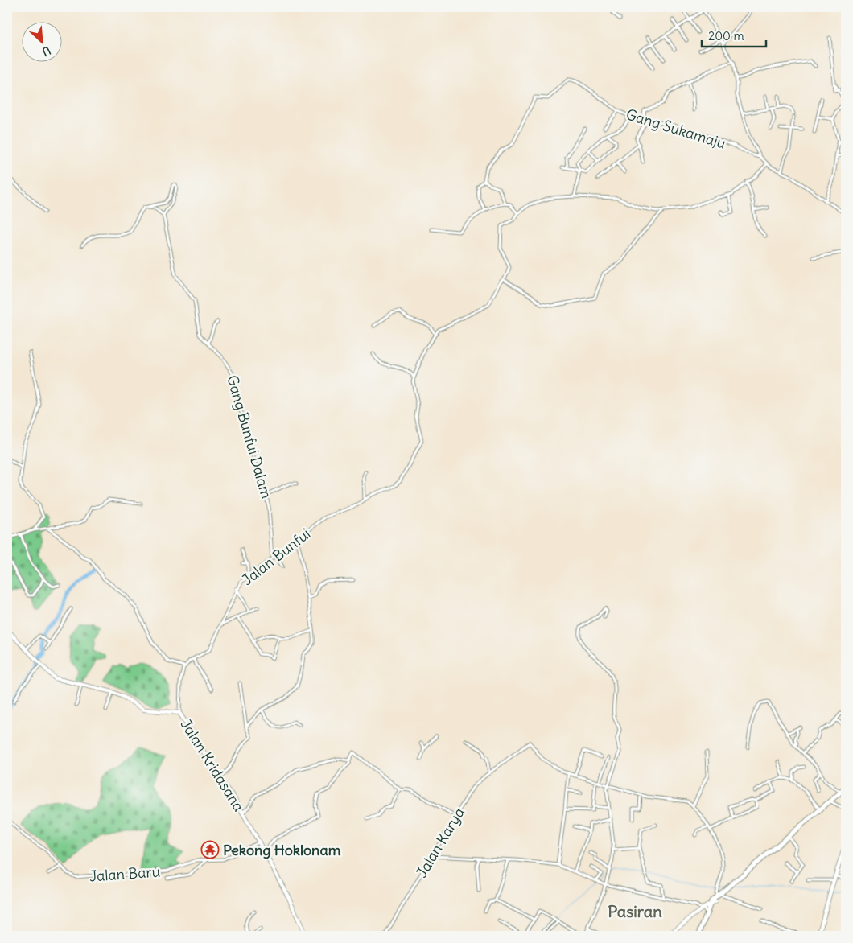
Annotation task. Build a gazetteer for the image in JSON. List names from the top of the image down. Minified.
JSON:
{"streets":{"street":["Gang Sukamaju","Gang Bunfui Dalam","Jalan Bunfui","Jalan Kridasana","Jalan Karya","Jalan Baru"]},"crossings":[["Gang Bunfui Dalam","Jalan Bunfui"],["Jalan Kridasana","Jalan Baru"]],"districts":["Pasiran"],"places":{"temple":["Pekong Hoklonam"]},"scale_bar":"200 m","north":"bottom right"}
